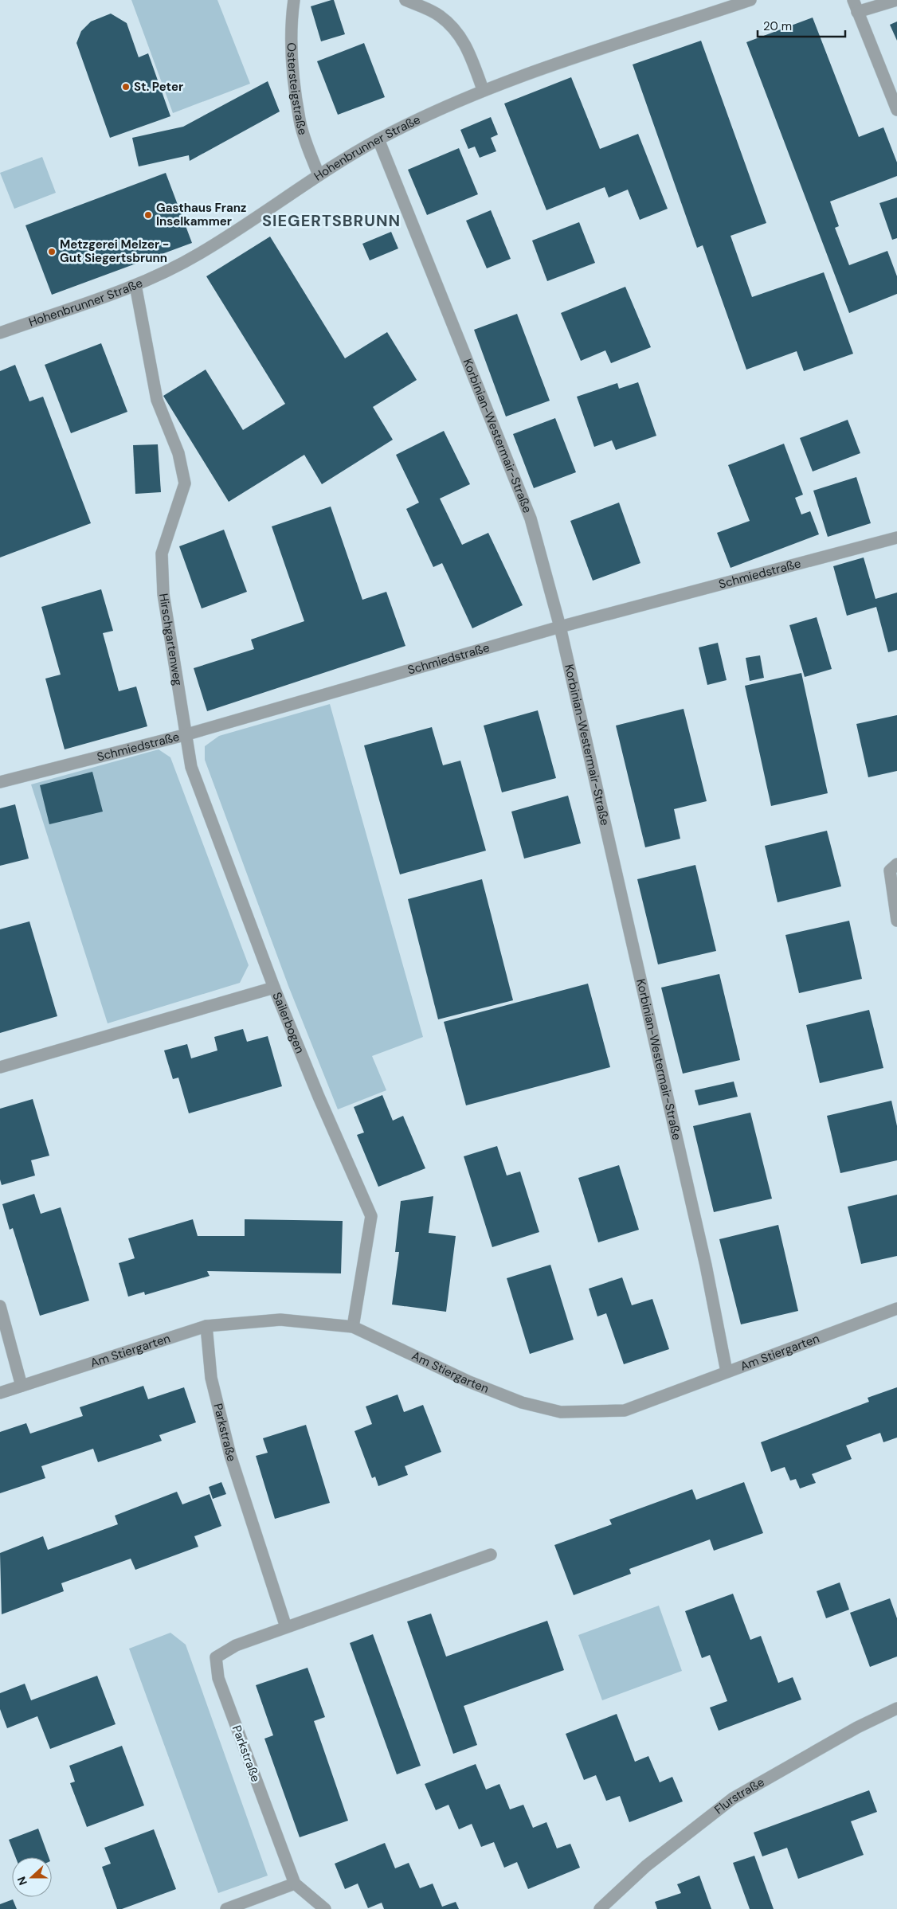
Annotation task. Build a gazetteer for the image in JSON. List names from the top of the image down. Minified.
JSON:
{"streets":{"street":["Ostersteigstraße","Hohenbrunner Straße","Korbinian-Westermair-Straße","Schmiedstraße","Hirschgartenweg","Sailerbogen","Am Stiergarten","Parkstraße","Flurstraße"]},"crossings":[["Ostersteigstraße","Hohenbrunner Straße"],["Hohenbrunner Straße","Korbinian-Westermair-Straße"],["Hohenbrunner Straße","Hirschgartenweg"],["Korbinian-Westermair-Straße","Schmiedstraße"],["Korbinian-Westermair-Straße","Am Stiergarten"],["Schmiedstraße","Hirschgartenweg"],["Hirschgartenweg","Sailerbogen"],["Sailerbogen","Am Stiergarten"],["Am Stiergarten","Parkstraße"]],"districts":["SIEGERTSBRUNN"],"places":["St. Peter","Gasthaus Franz Inselkammer","Metzgerei Melzer - Gut Siegertsbrunn"],"scale_bar":"20 m","north":"left"}
